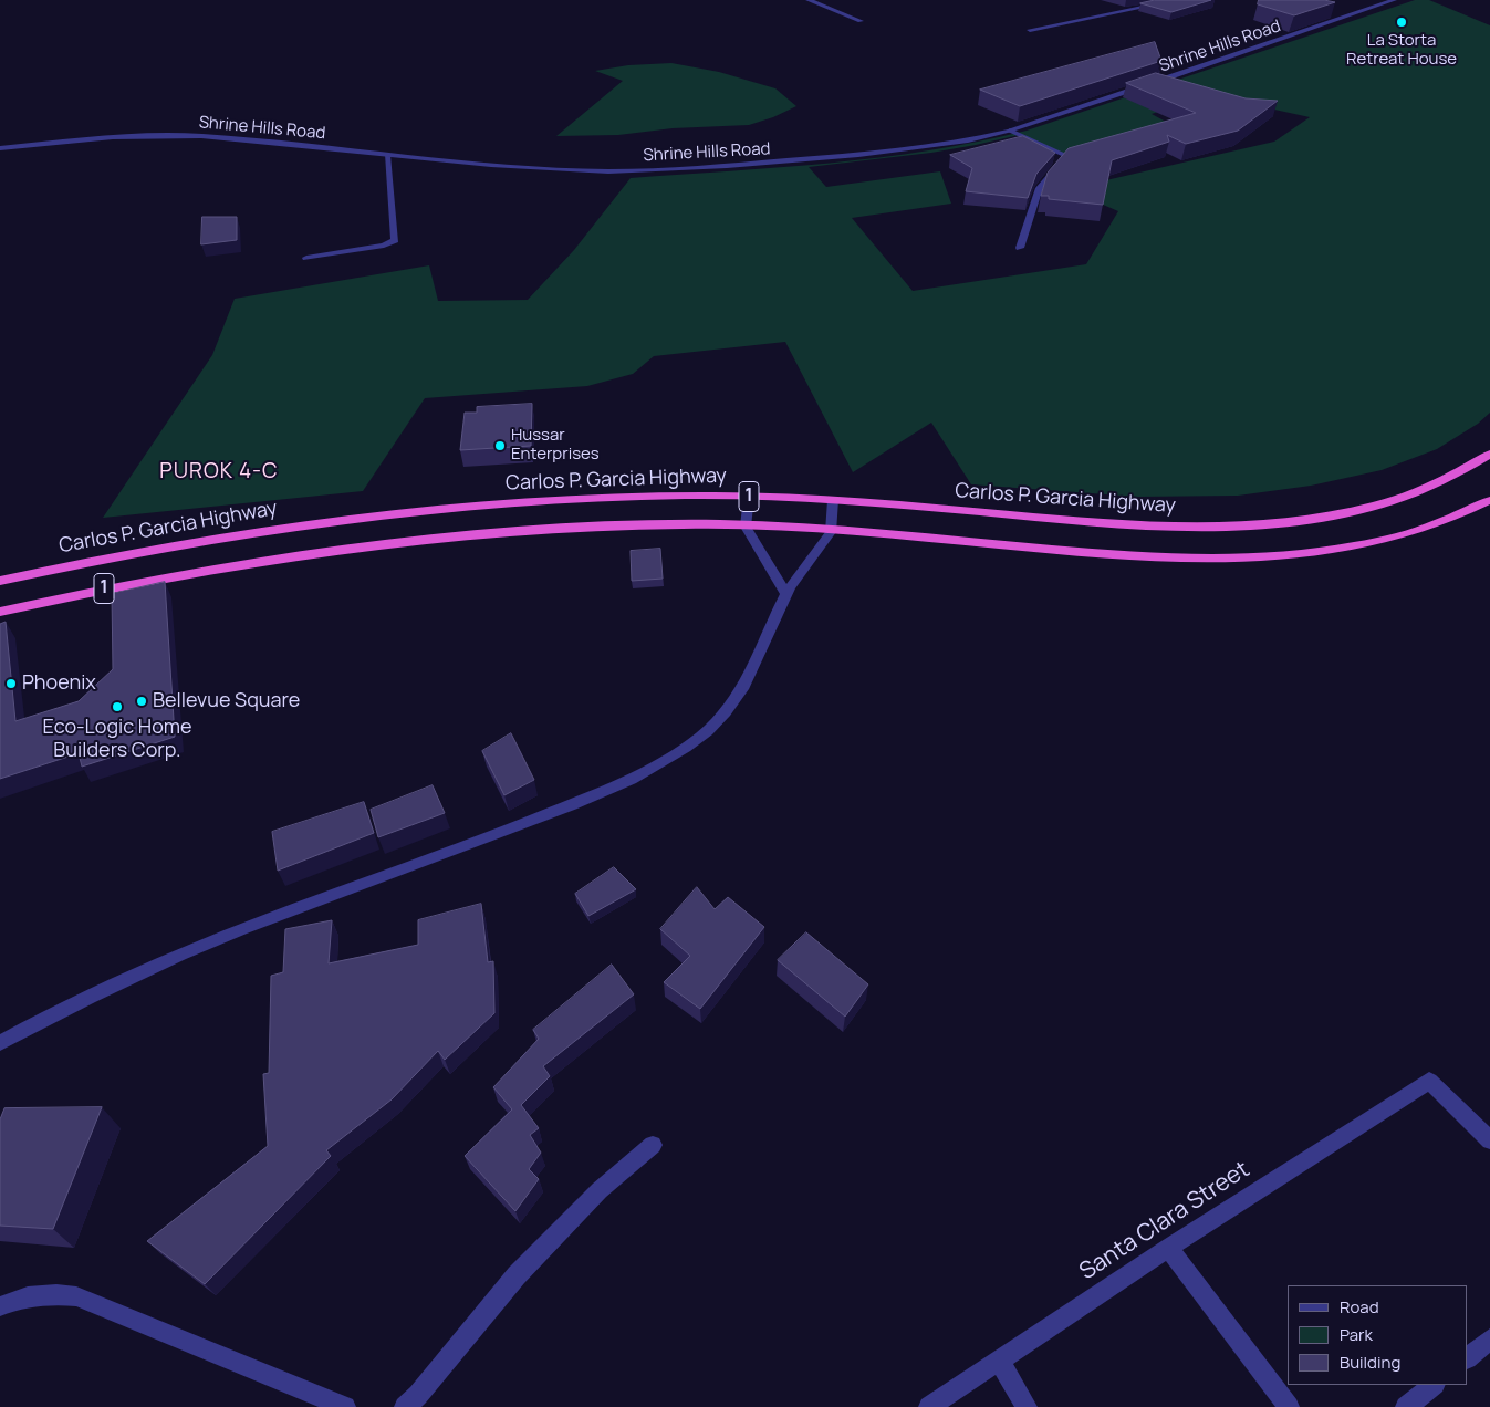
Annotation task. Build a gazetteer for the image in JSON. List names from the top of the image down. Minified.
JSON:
{"streets":{"highway":["Carlos P. Garcia Highway","1"],"street":["Shrine Hills Road","Santa Clara Street"]},"districts":["PUROK 4-C"],"places":["La Storta Retreat House","Hussar Enterprises","Phoenix","Bellevue Square","Eco-Logic Home Builders Corp."],"legend":["Road","Park","Building"]}
